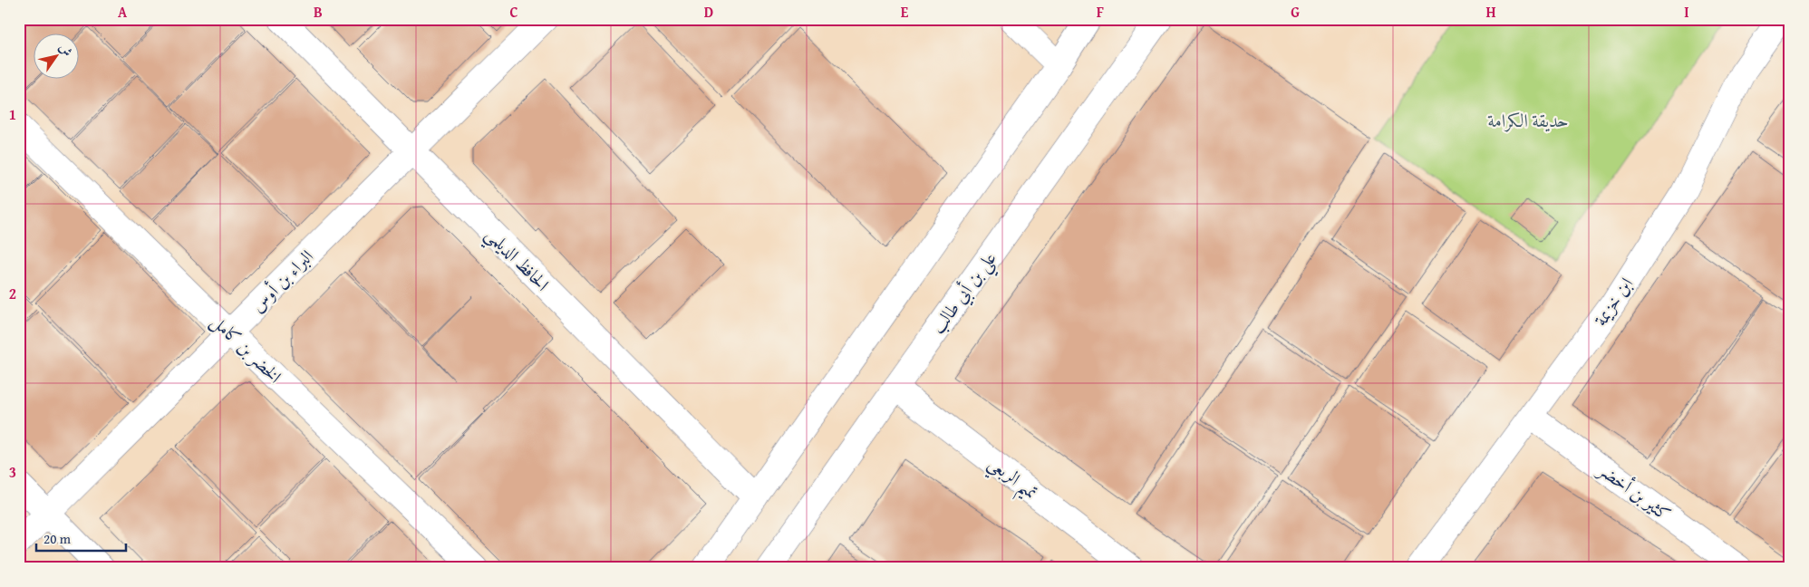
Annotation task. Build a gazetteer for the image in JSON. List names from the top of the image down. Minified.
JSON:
{"streets":{"street":["الحافظ الديلمي","البراء بن أوس","علي بن أبي طالب","ابن خزيمة","الخضر بن كامل","تميم الربعي","كثير بن أخضر"]},"crossings":[["الحافظ الديلمي","البراء بن أوس"],["البراء بن أوس","الخضر بن كامل"],["علي بن أبي طالب","تميم الربعي"],["ابن خزيمة","كثير بن أخضر"]],"parks":["حديقة الكرامة"],"scale_bar":"20 m","north":"top right","grid":{"columns":["A","B","C","D","E","F","G","H","I"],"rows":["1","2","3"]}}
